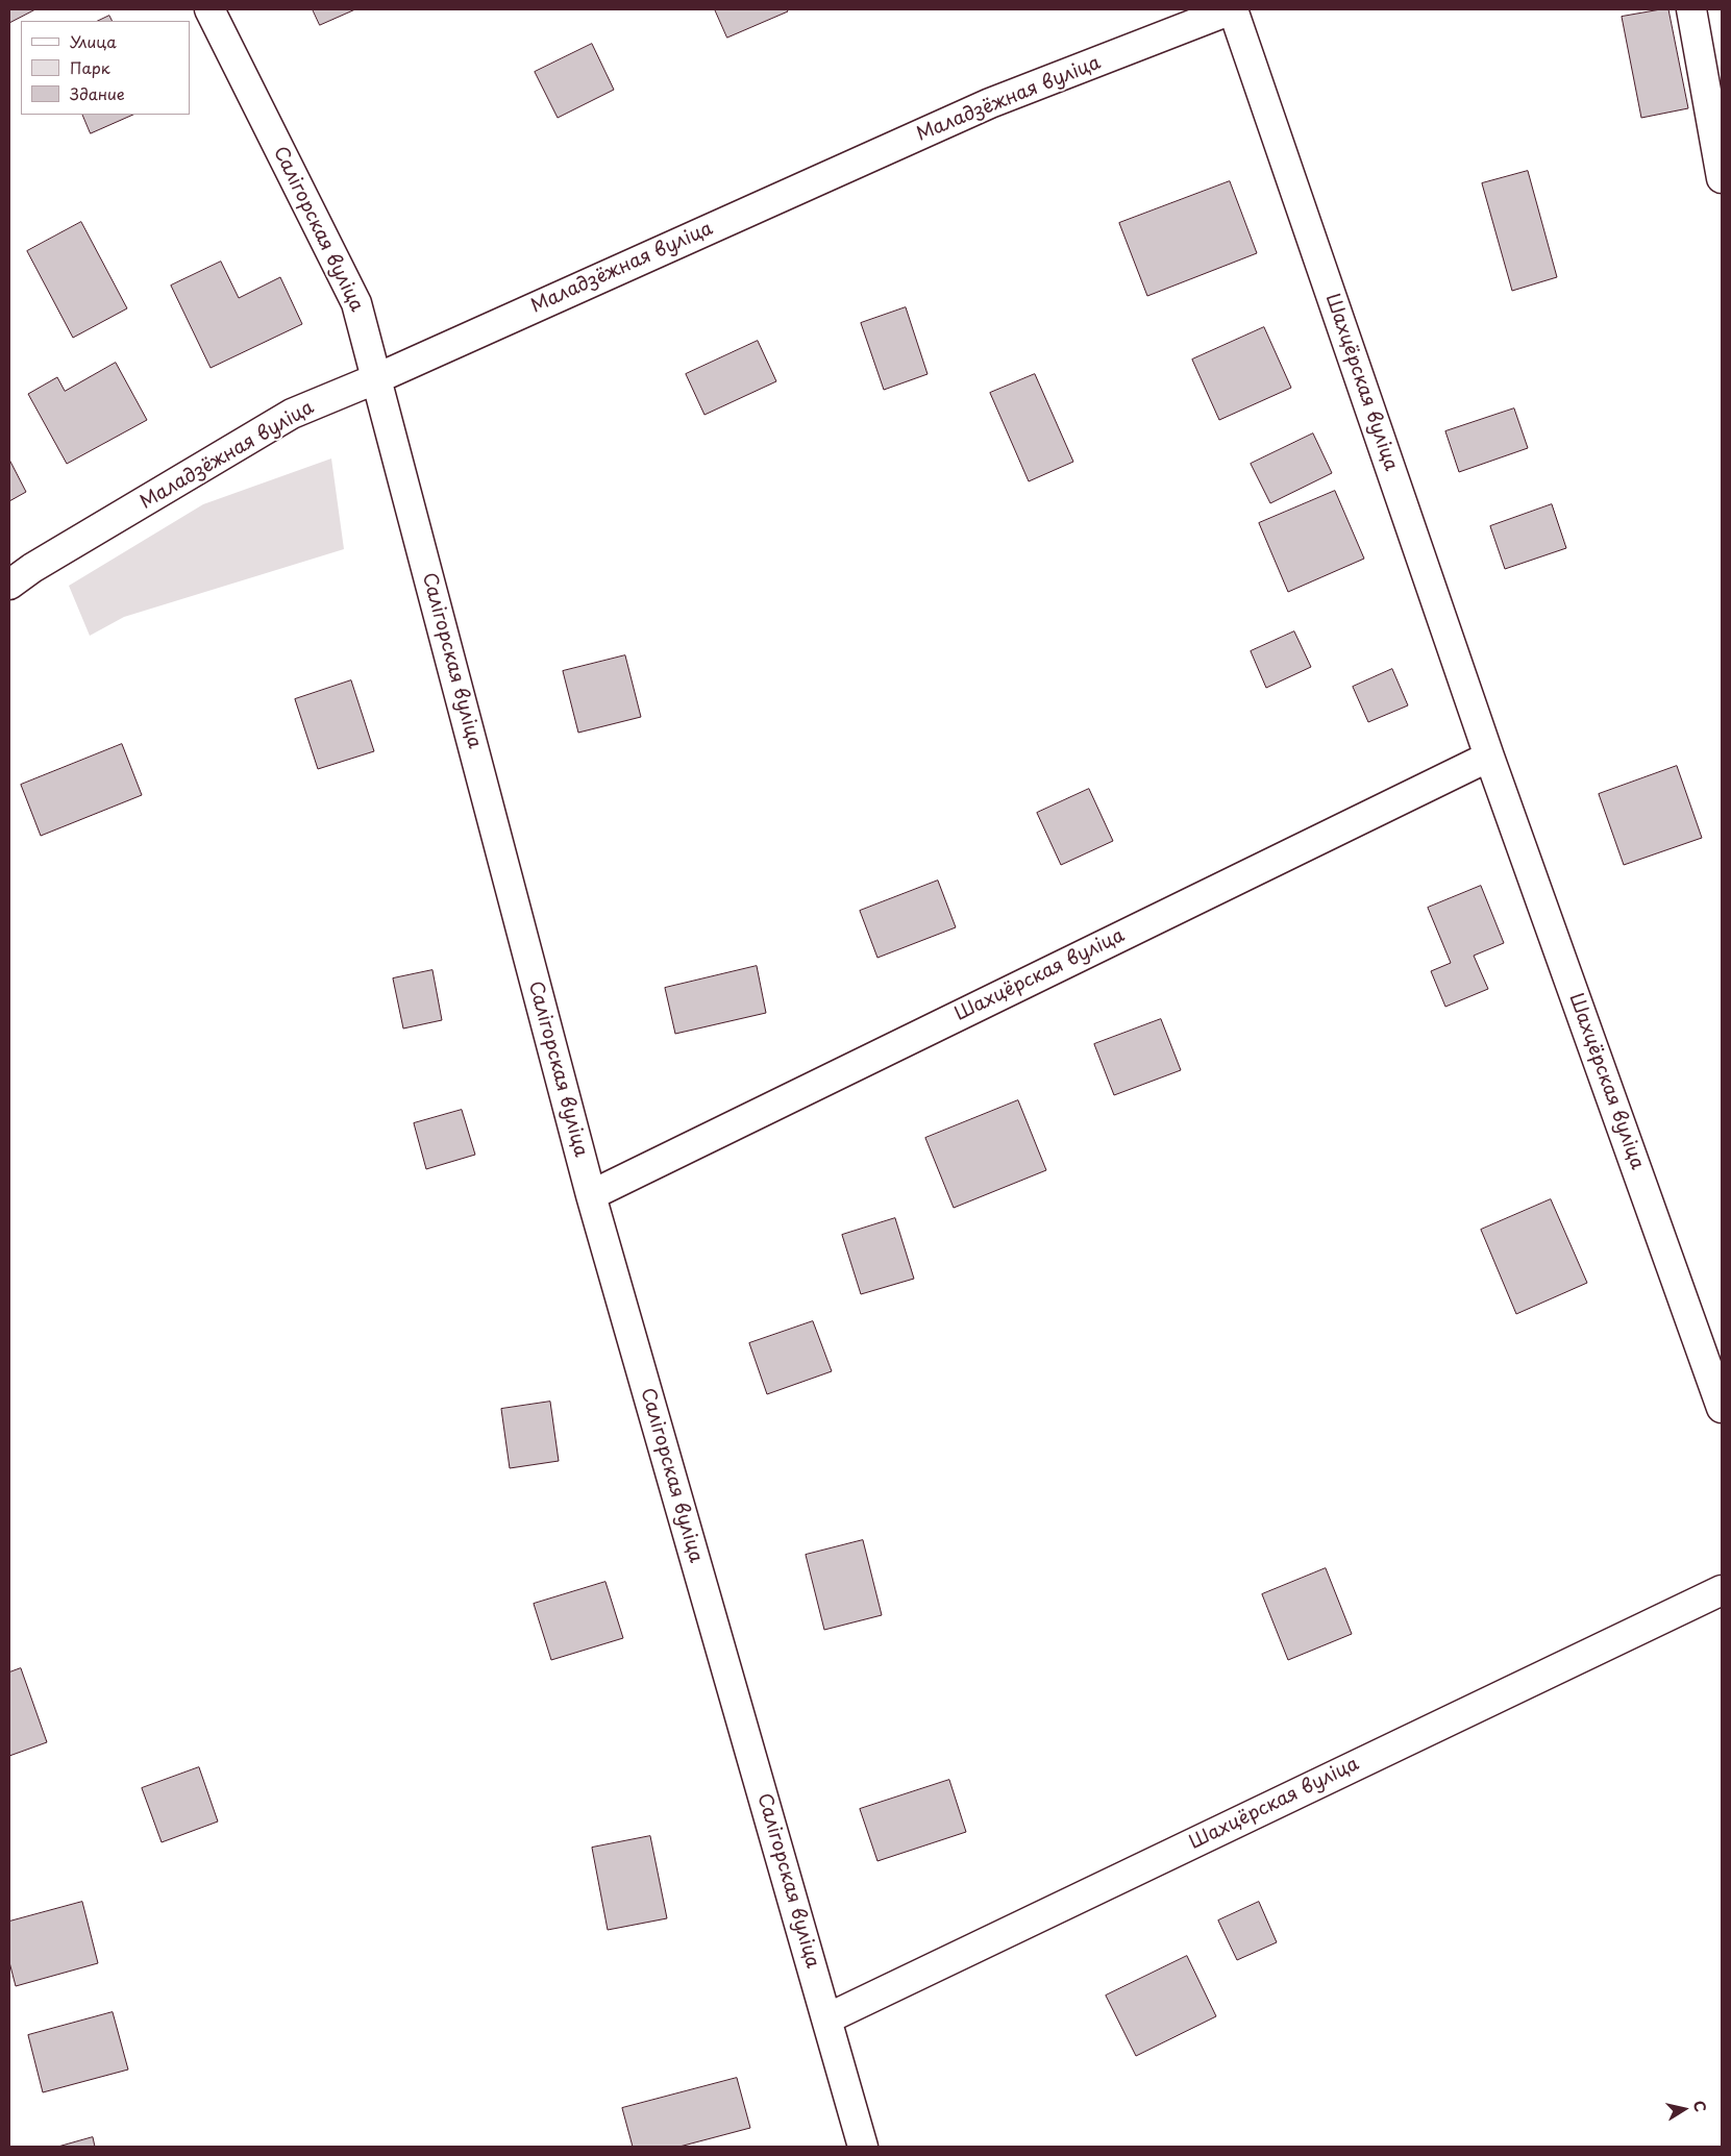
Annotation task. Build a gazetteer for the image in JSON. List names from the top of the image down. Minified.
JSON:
{"streets":{"street":["Маладзёжная вуліца","Салігорская вуліца","Шахцёрская вуліца"]},"crossings":[["Маладзёжная вуліца","Салігорская вуліца"],["Маладзёжная вуліца","Шахцёрская вуліца"],["Салігорская вуліца","Шахцёрская вуліца"]],"legend":["Улица","Парк","Здание"],"north":"right"}
